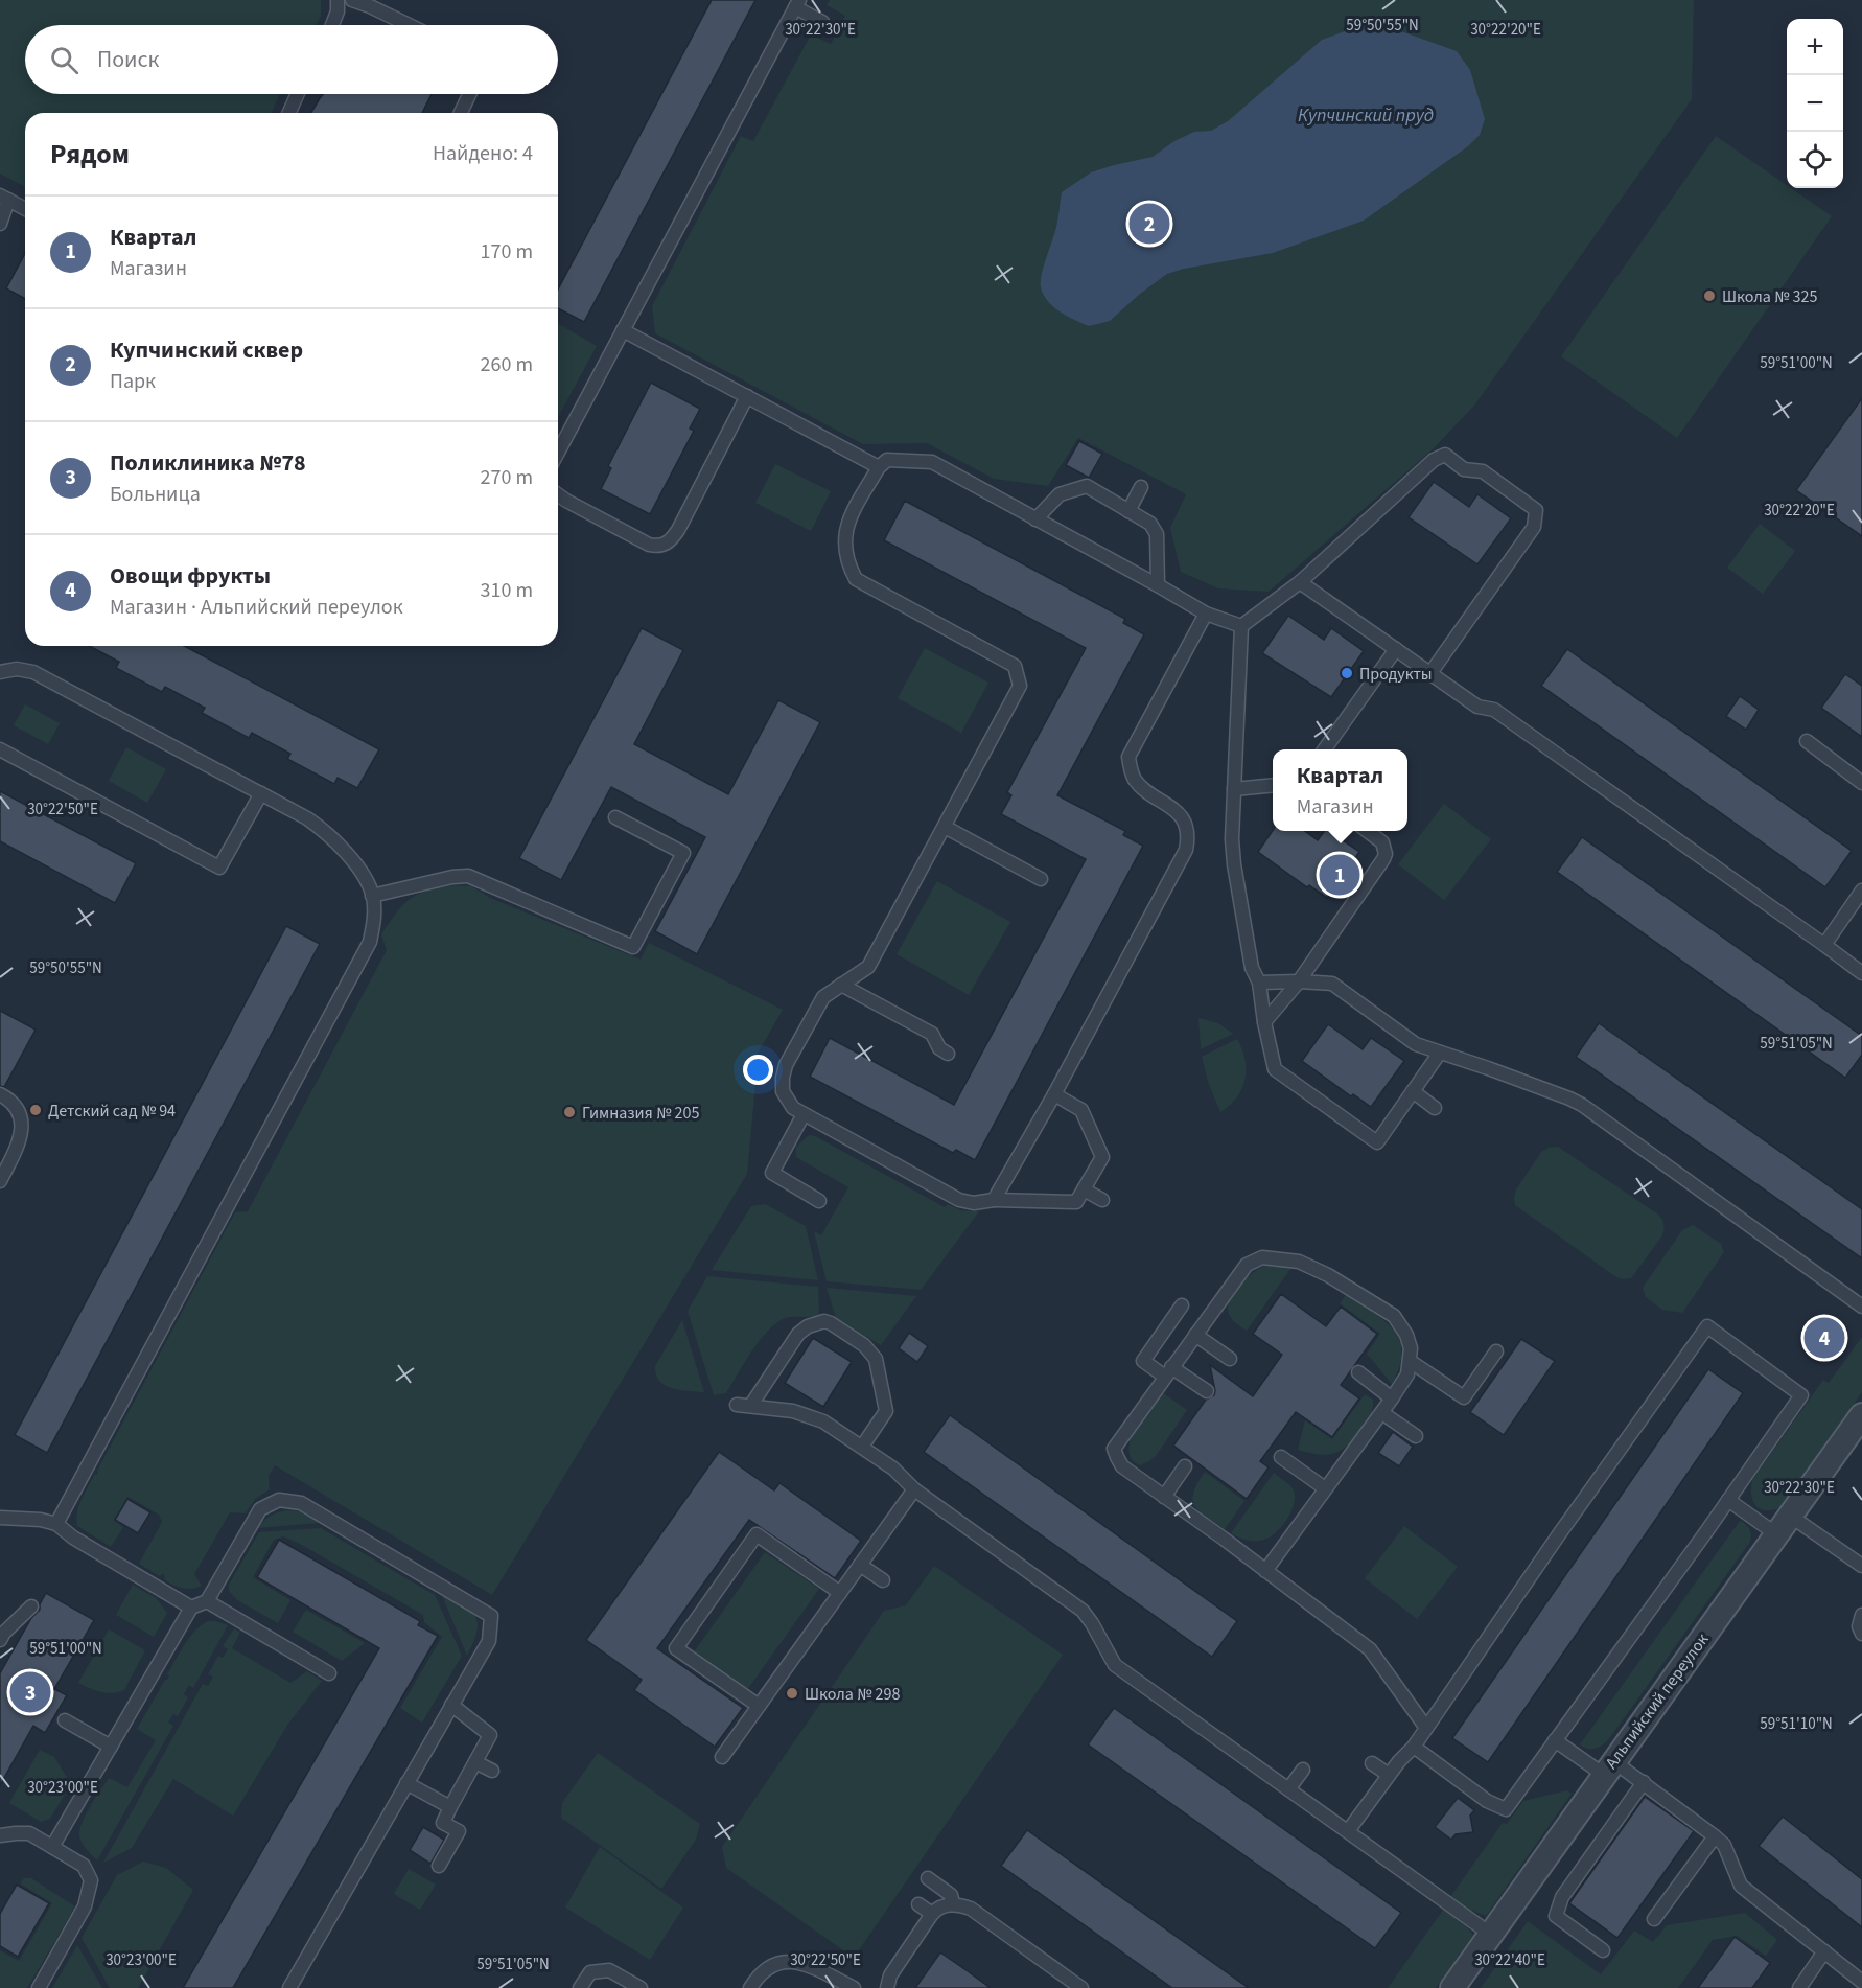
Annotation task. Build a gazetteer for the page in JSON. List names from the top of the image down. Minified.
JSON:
{"streets":{"street":["Альпийский переулок"]},"water":["Купчинский пруд"],"places":["Школа № 325","Продукты","Детский сад № 94","Гимназия № 205","Школа № 298"],"page":{"map_buttons":["+","−"],"search":"Поиск","heading":["Рядом","Найдено: 4"],"list":[{"mark":"1","name":"Квартал","note":"Магазин","value":"170 m"},{"mark":"2","name":"Купчинский сквер","note":"Парк","value":"260 m"},{"mark":"3","name":"Поликлиника №78","note":"Больница","value":"270 m"},{"mark":"4","name":"Овощи фрукты","note":"Магазин · Альпийский переулок","value":"310 m"}],"pins":["2","1","4","3"],"popup":["Квартал","Магазин"]},"coordinates":["59°50'55\"N","30°22'30\"E","30°22'20\"E","59°51'00\"N","30°22'50\"E","59°51'05\"N","59°51'10\"N","30°23'00\"E","30°22'40\"E"]}
